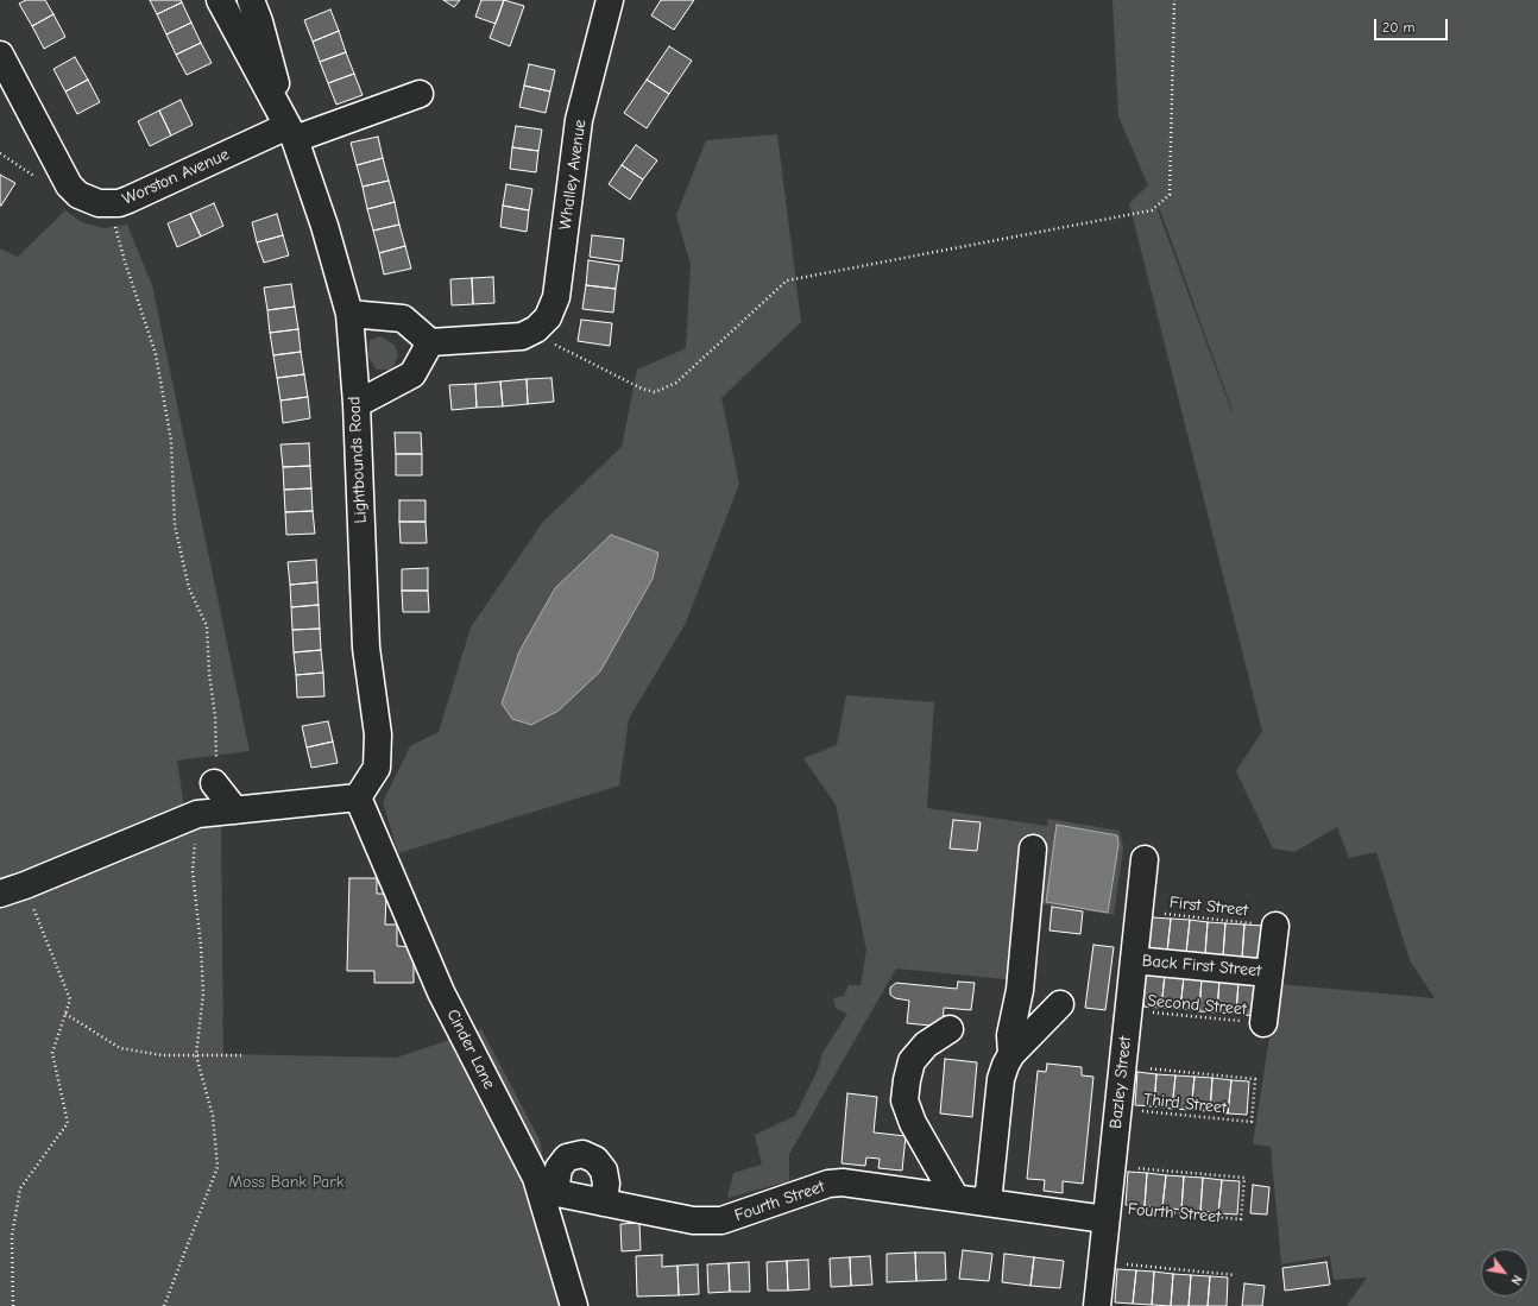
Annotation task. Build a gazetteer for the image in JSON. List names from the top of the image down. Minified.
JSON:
{"streets":{"street":["Whalley Avenue","Worston Avenue","Lightbounds Road","Back First Street","Cinder Lane","Bazley Street","Fourth Street"],"path":["First Street","Second Street","Third Street"]},"crossings":[["Worston Avenue","Lightbounds Road"],["Lightbounds Road","Cinder Lane"],["First Street","Bazley Street"],["Back First Street","Bazley Street"],["Second Street","Bazley Street"],["Cinder Lane","Fourth Street"],["Bazley Street","Third Street"],["Bazley Street","Fourth Street"]],"parks":["Moss Bank Park"],"scale_bar":"20 m","north":"bottom right"}
